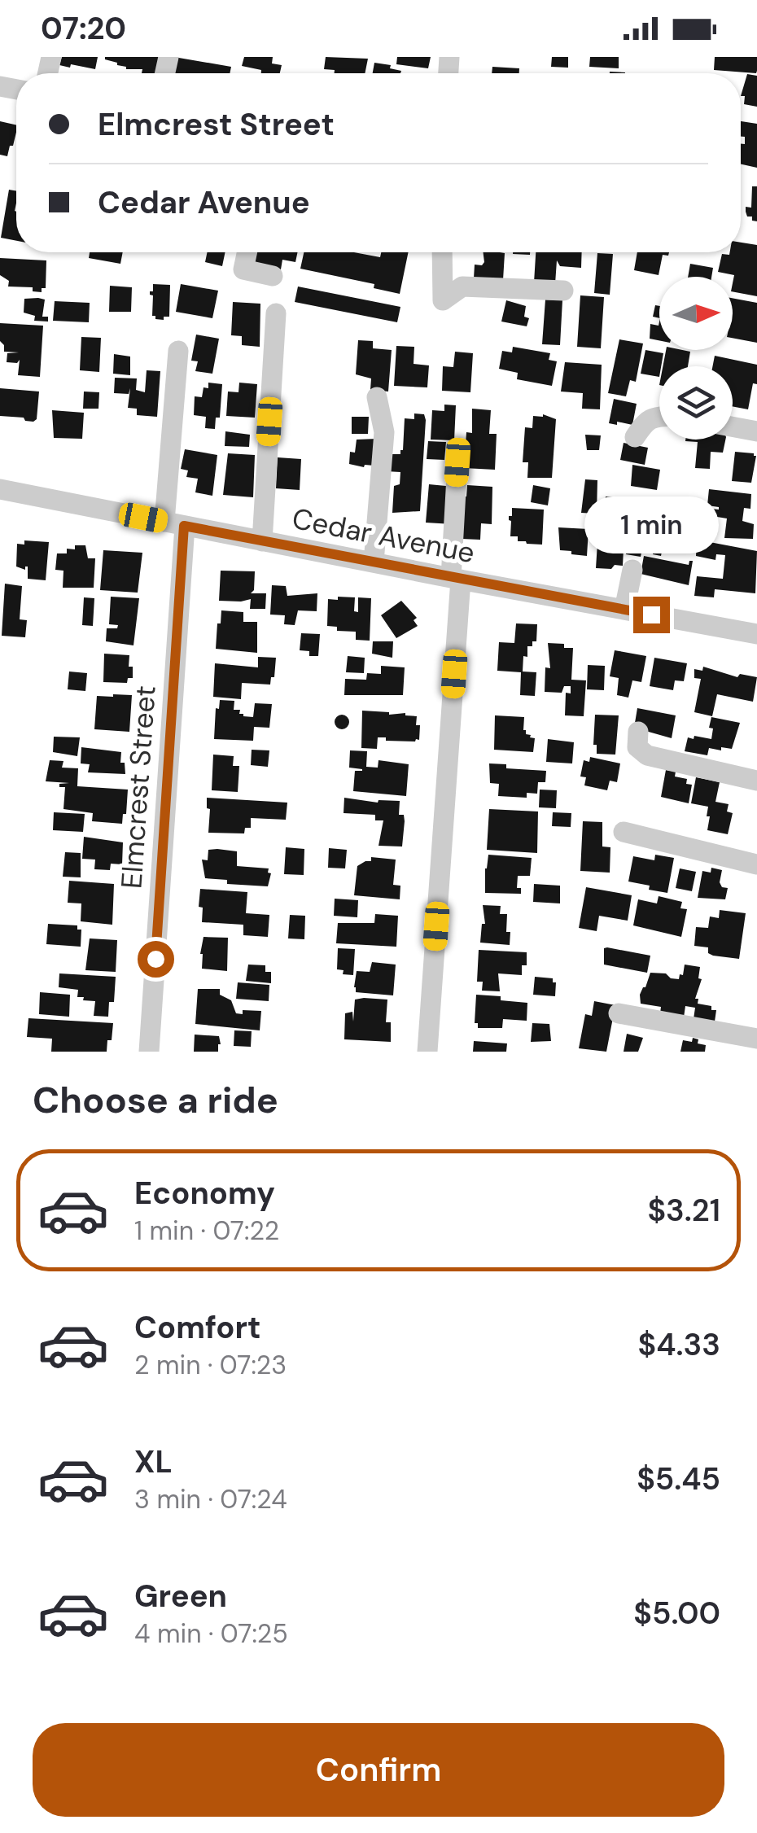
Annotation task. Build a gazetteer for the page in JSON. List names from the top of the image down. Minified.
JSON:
{"streets":{"street":["Cedar Avenue","Elmcrest Street"]},"crossings":[["Cedar Avenue","Elmcrest Street"]],"north":"right","page":{"status":"07:20","banner":["Elmcrest Street","Cedar Avenue"],"bubble":"1 min","heading":"Choose a ride","list":[{"name":"Economy","note":"1 min · 07:22","value":"$3.21"},{"name":"Comfort","note":"2 min · 07:23","value":"$4.33"},{"name":"XL","note":"3 min · 07:24","value":"$5.45"},{"name":"Green","note":"4 min · 07:25","value":"$5.00"}],"buttons":"Confirm"}}
